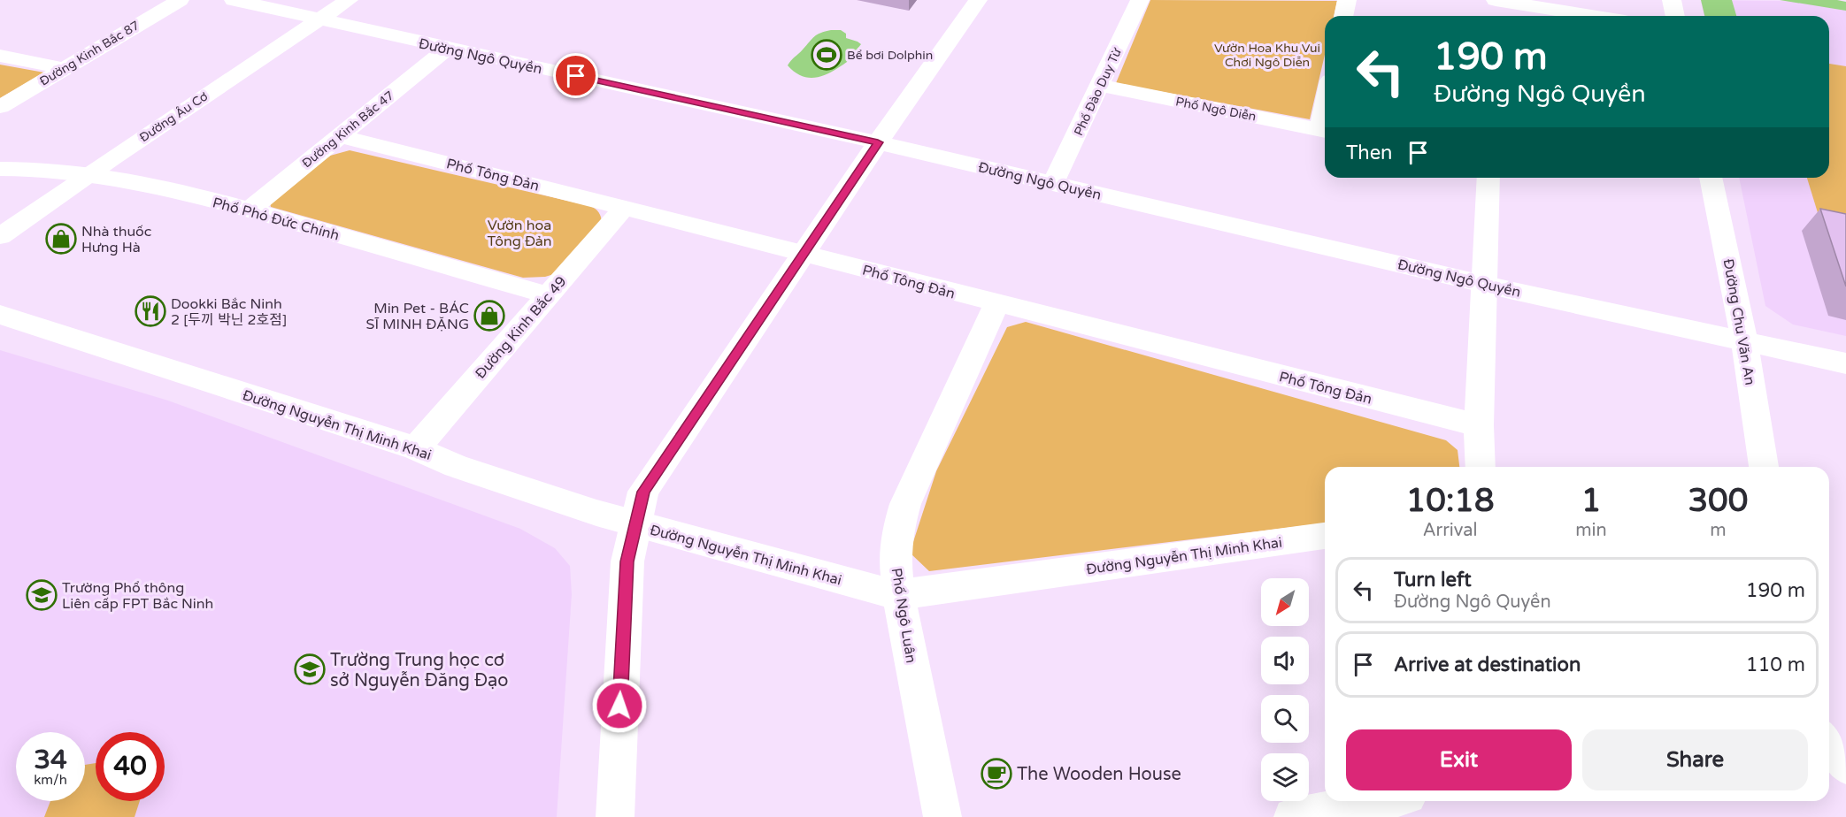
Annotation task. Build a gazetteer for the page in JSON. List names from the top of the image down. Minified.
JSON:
{"streets":{"street":["Đường Kinh Bắc 87","Đường Ngô Quyền","Phố Đào Duy Từ","Phố Ngô Diễn","Đường Âu Cơ","Đường Kinh Bắc 47","Phố Tông Đản","Phố Phó Đức Chính","Đường Chu Văn An","Đường Kinh Bắc 49","Đường Nguyễn Thị Minh Khai","Phố Ngô Luân"]},"crossings":[["Đường Ngô Quyền","Phố Đào Duy Từ"],["Đường Ngô Quyền","Đường Âu Cơ"],["Đường Ngô Quyền","Đường Kinh Bắc 47"],["Đường Ngô Quyền","Đường Chu Văn An"],["Phố Đào Duy Từ","Phố Ngô Diễn"],["Đường Âu Cơ","Phố Phó Đức Chính"],["Đường Kinh Bắc 47","Phố Tông Đản"],["Đường Kinh Bắc 47","Phố Phó Đức Chính"],["Phố Tông Đản","Đường Kinh Bắc 49"],["Phố Tông Đản","Phố Ngô Luân"],["Phố Phó Đức Chính","Đường Kinh Bắc 49"],["Đường Kinh Bắc 49","Đường Nguyễn Thị Minh Khai"],["Đường Nguyễn Thị Minh Khai","Phố Ngô Luân"]],"parks":["Vườn Hoa Khu Vui Chơi Ngô Diễn","Vườn hoa Tông Đản"],"places":{"sports":["Bể bơi Dolphin"],"shop":["Nhà thuốc Hưng Hà","Min Pet - BÁC SĨ MINH ĐẶNG"],"restaurant":["Dookki Bắc Ninh 2 [두끼 박닌 2호점]"],"school or university":["Trường Phổ thông Liên cấp FPT Bắc Ninh","Trường Trung học cơ sở Nguyễn Đăng Đạo"],"cafe":["The Wooden House"]},"north":"bottom left","page":{"turn":["190 m","Đường Ngô Quyền"],"then":"Then","eta":["10:18","Arrival","1","min","300","m"],"list":[{"name":"Turn left","note":"Đường Ngô Quyền","value":"190 m"},{"name":"Arrive at destination","value":"110 m"}],"buttons":["Exit","Share"],"speed":"34 km/h","limit":"40"}}
